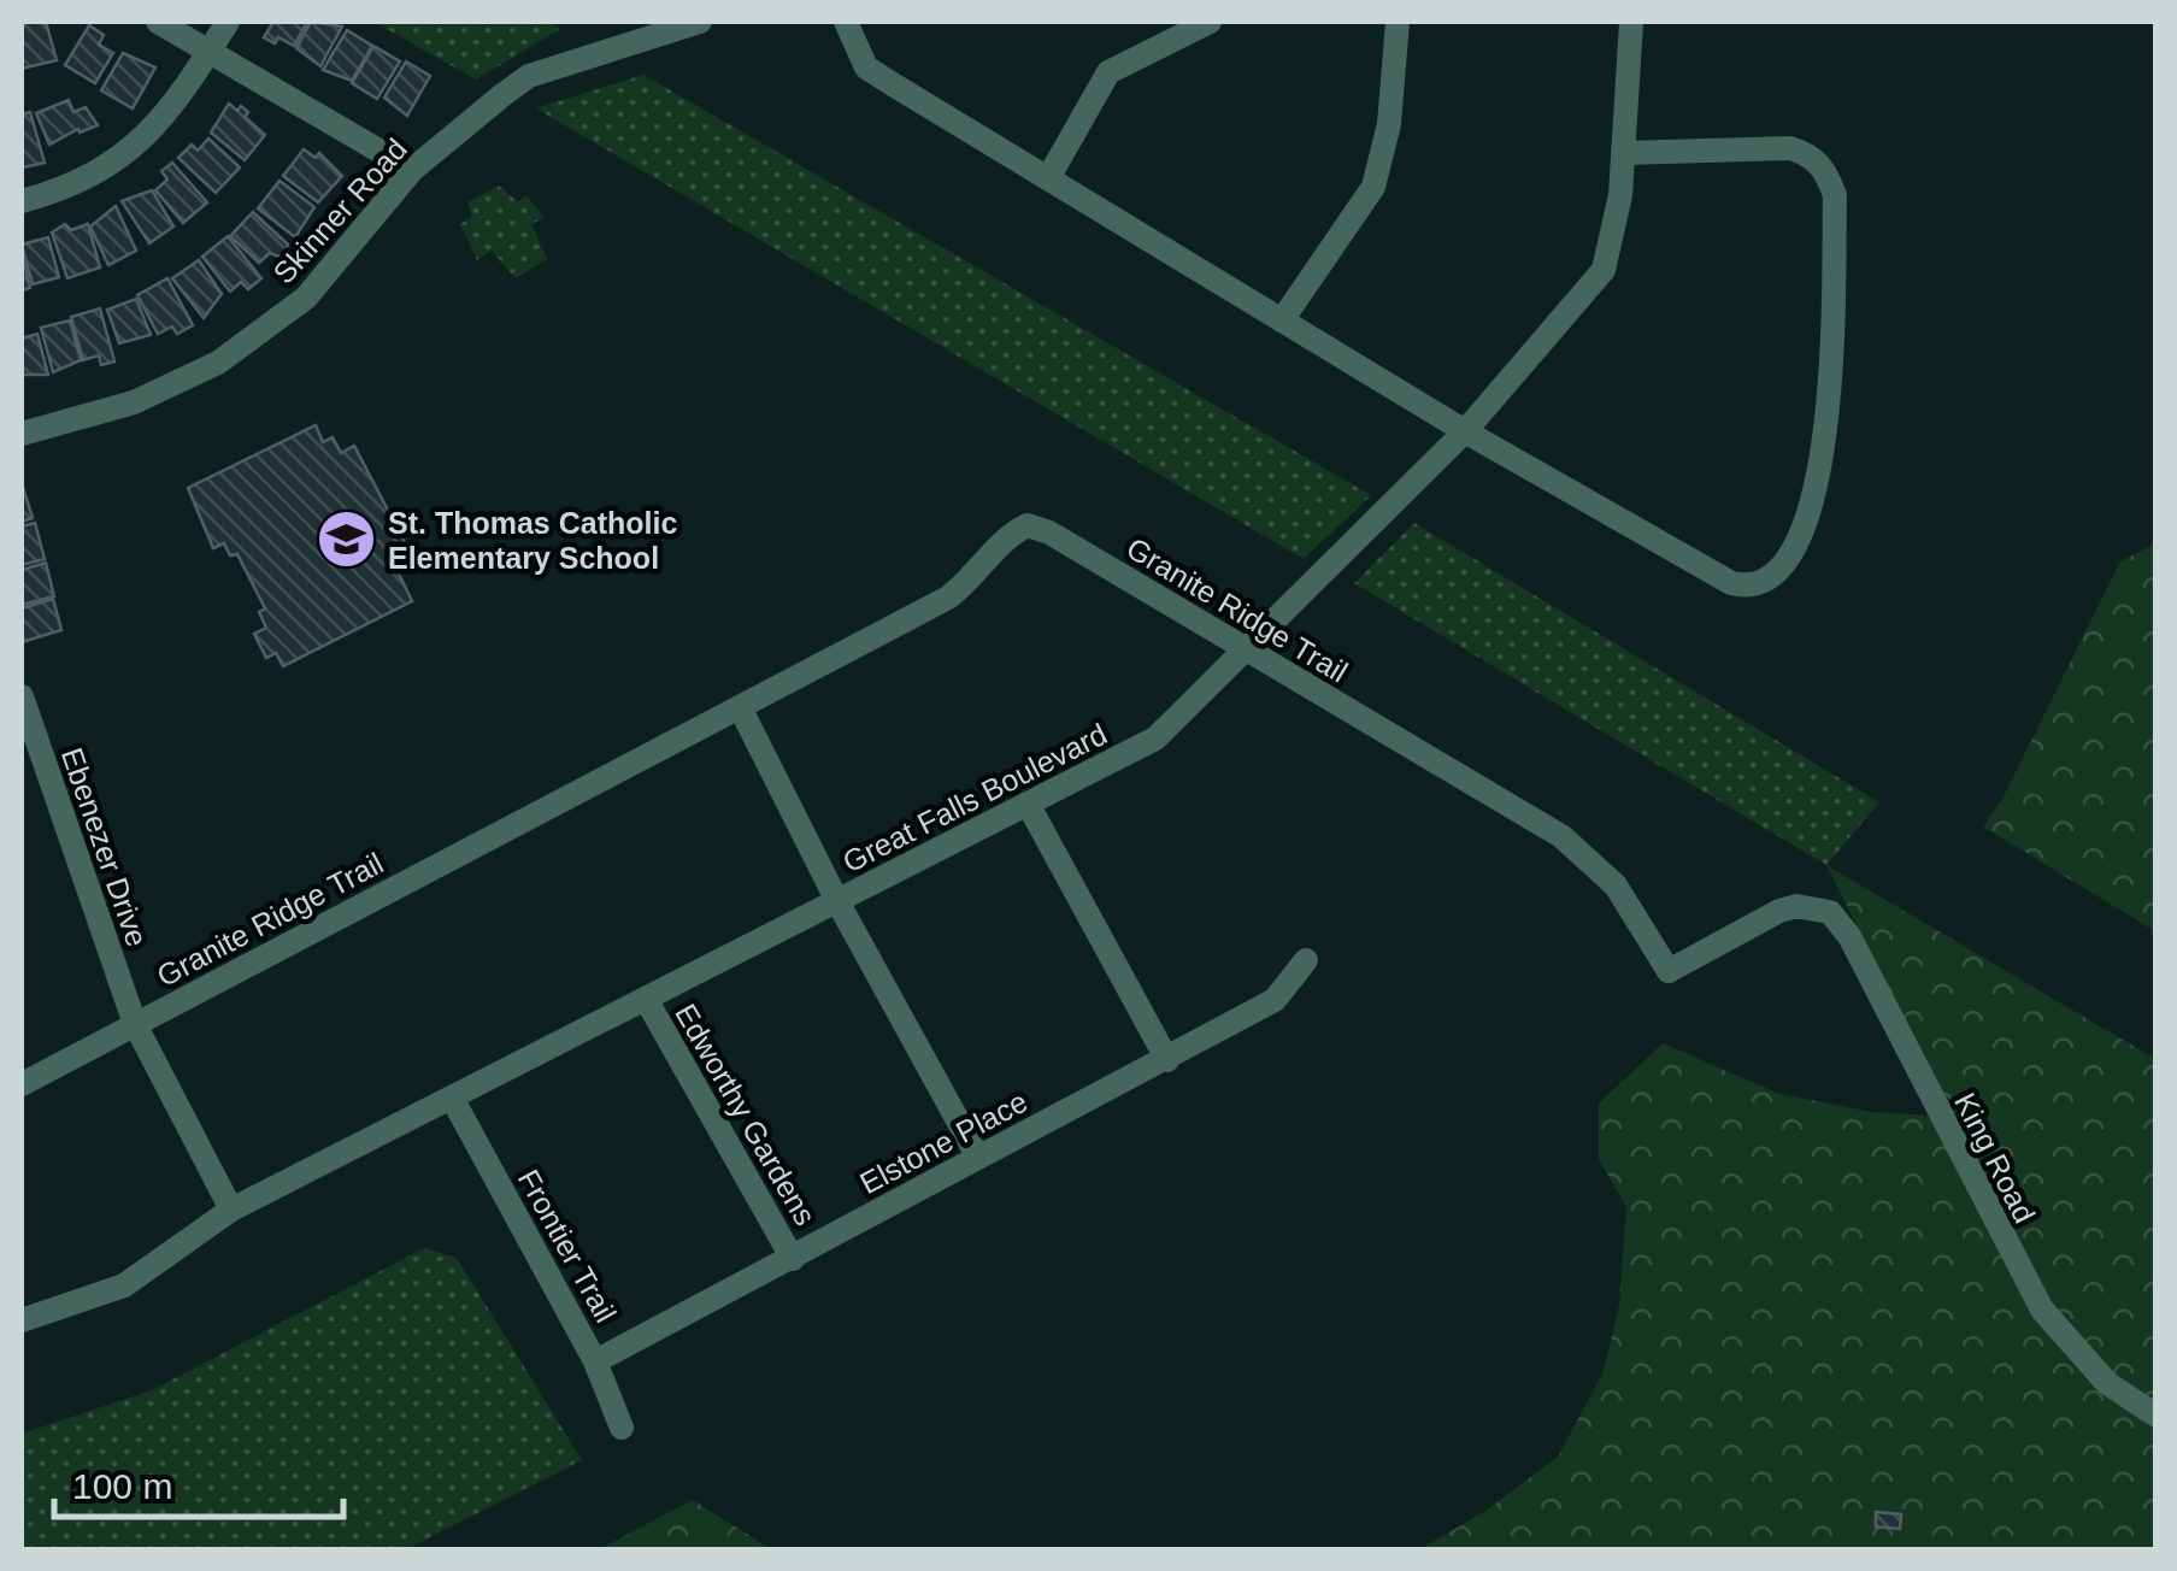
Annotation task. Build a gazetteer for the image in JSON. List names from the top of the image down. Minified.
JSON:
{"streets":{"street":["Skinner Road","Granite Ridge Trail","Great Falls Boulevard","Ebenezer Drive","Edworthy Gardens","Elstone Place","King Road","Frontier Trail"]},"crossings":[["Granite Ridge Trail","Great Falls Boulevard"],["Granite Ridge Trail","Ebenezer Drive"],["Granite Ridge Trail","King Road"],["Great Falls Boulevard","Ebenezer Drive"],["Great Falls Boulevard","Edworthy Gardens"],["Great Falls Boulevard","Frontier Trail"],["Edworthy Gardens","Elstone Place"],["Elstone Place","Frontier Trail"]],"places":{"school or university":["St. Thomas Catholic Elementary School"]},"scale_bar":"100 m"}
